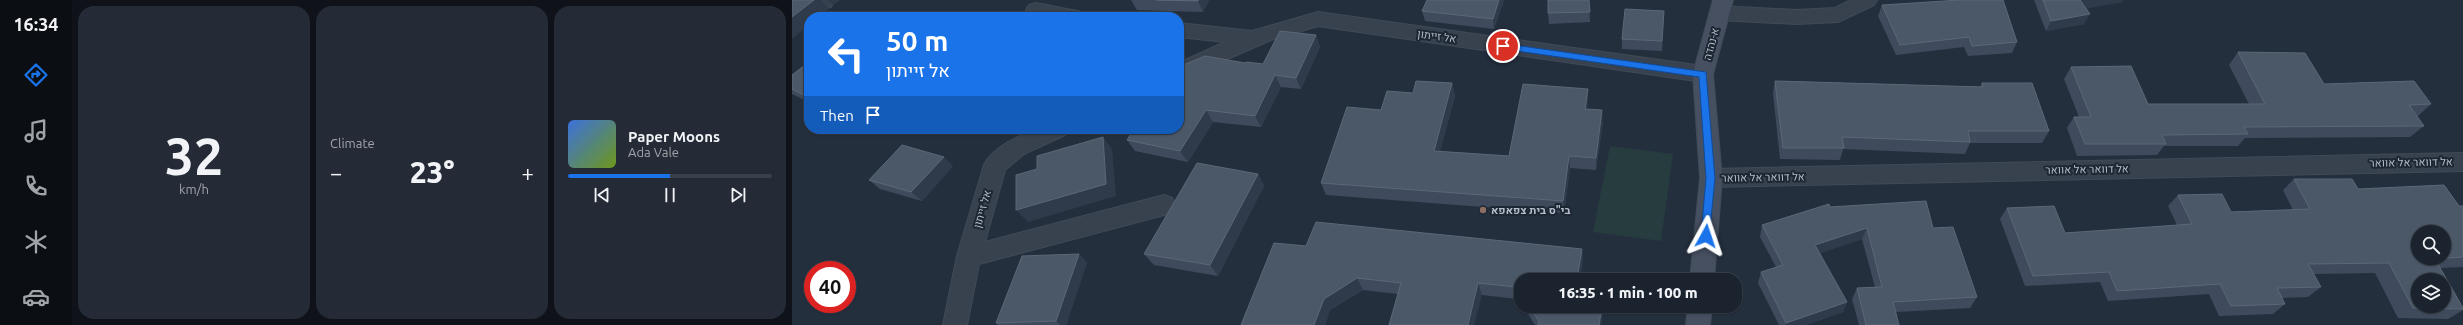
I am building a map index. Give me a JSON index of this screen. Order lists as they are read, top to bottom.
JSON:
{
  "streets": {
    "street": ["אל זייתון", "א-נהדה", "אל דוואר אל אוואר"]
  },
  "crossings": [
    ["אל זייתון", "א-נהדה"],
    ["א-נהדה", "אל דוואר אל אוואר"]
  ],
  "places": ["בי\"ס בית צפאפא"],
  "page": {
    "tabs": "16:34",
    "tile": [
      ["32", "km/h"],
      "Climate"
    ],
    "turn": ["50 m", "אל זייתון"],
    "then": "Then",
    "song": ["Paper Moons", "Ada Vale"],
    "heat": ["−", "23°", "+"],
    "limit": "40",
    "trip": "16:35 · 1 min · 100 m"
  }
}
